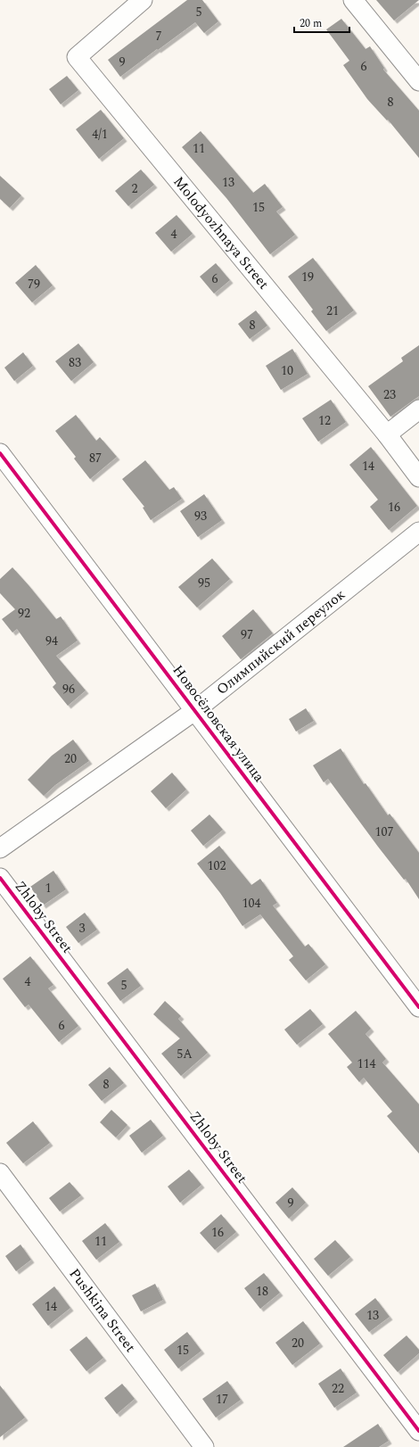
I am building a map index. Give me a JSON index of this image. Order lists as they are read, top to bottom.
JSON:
{
  "streets": {
    "street": [
      "Molodyozhnaya Street",
      "Олимпийский переулок",
      "Новосёловская улица",
      "Zhloby Street",
      "Pushkina Street"
    ]
  },
  "crossings": [
    ["Олимпийский переулок", "Новосёловская улица"]
  ],
  "house_numbers": [
    "5",
    "7",
    "9",
    "6",
    "8",
    "4/1",
    "11",
    "13",
    "2",
    "15",
    "4",
    "19",
    "6",
    "79",
    "21",
    "8",
    "83",
    "10",
    "23",
    "12",
    "87",
    "14",
    "16",
    "93",
    "95",
    "92",
    "97",
    "94",
    "96",
    "20",
    "107",
    "102",
    "1",
    "104",
    "3",
    "4",
    "5",
    "6",
    "5А",
    "114",
    "8",
    "9",
    "16",
    "11",
    "18",
    "14",
    "13",
    "20",
    "15",
    "22",
    "17"
  ],
  "scale_bar": "20 m"
}
